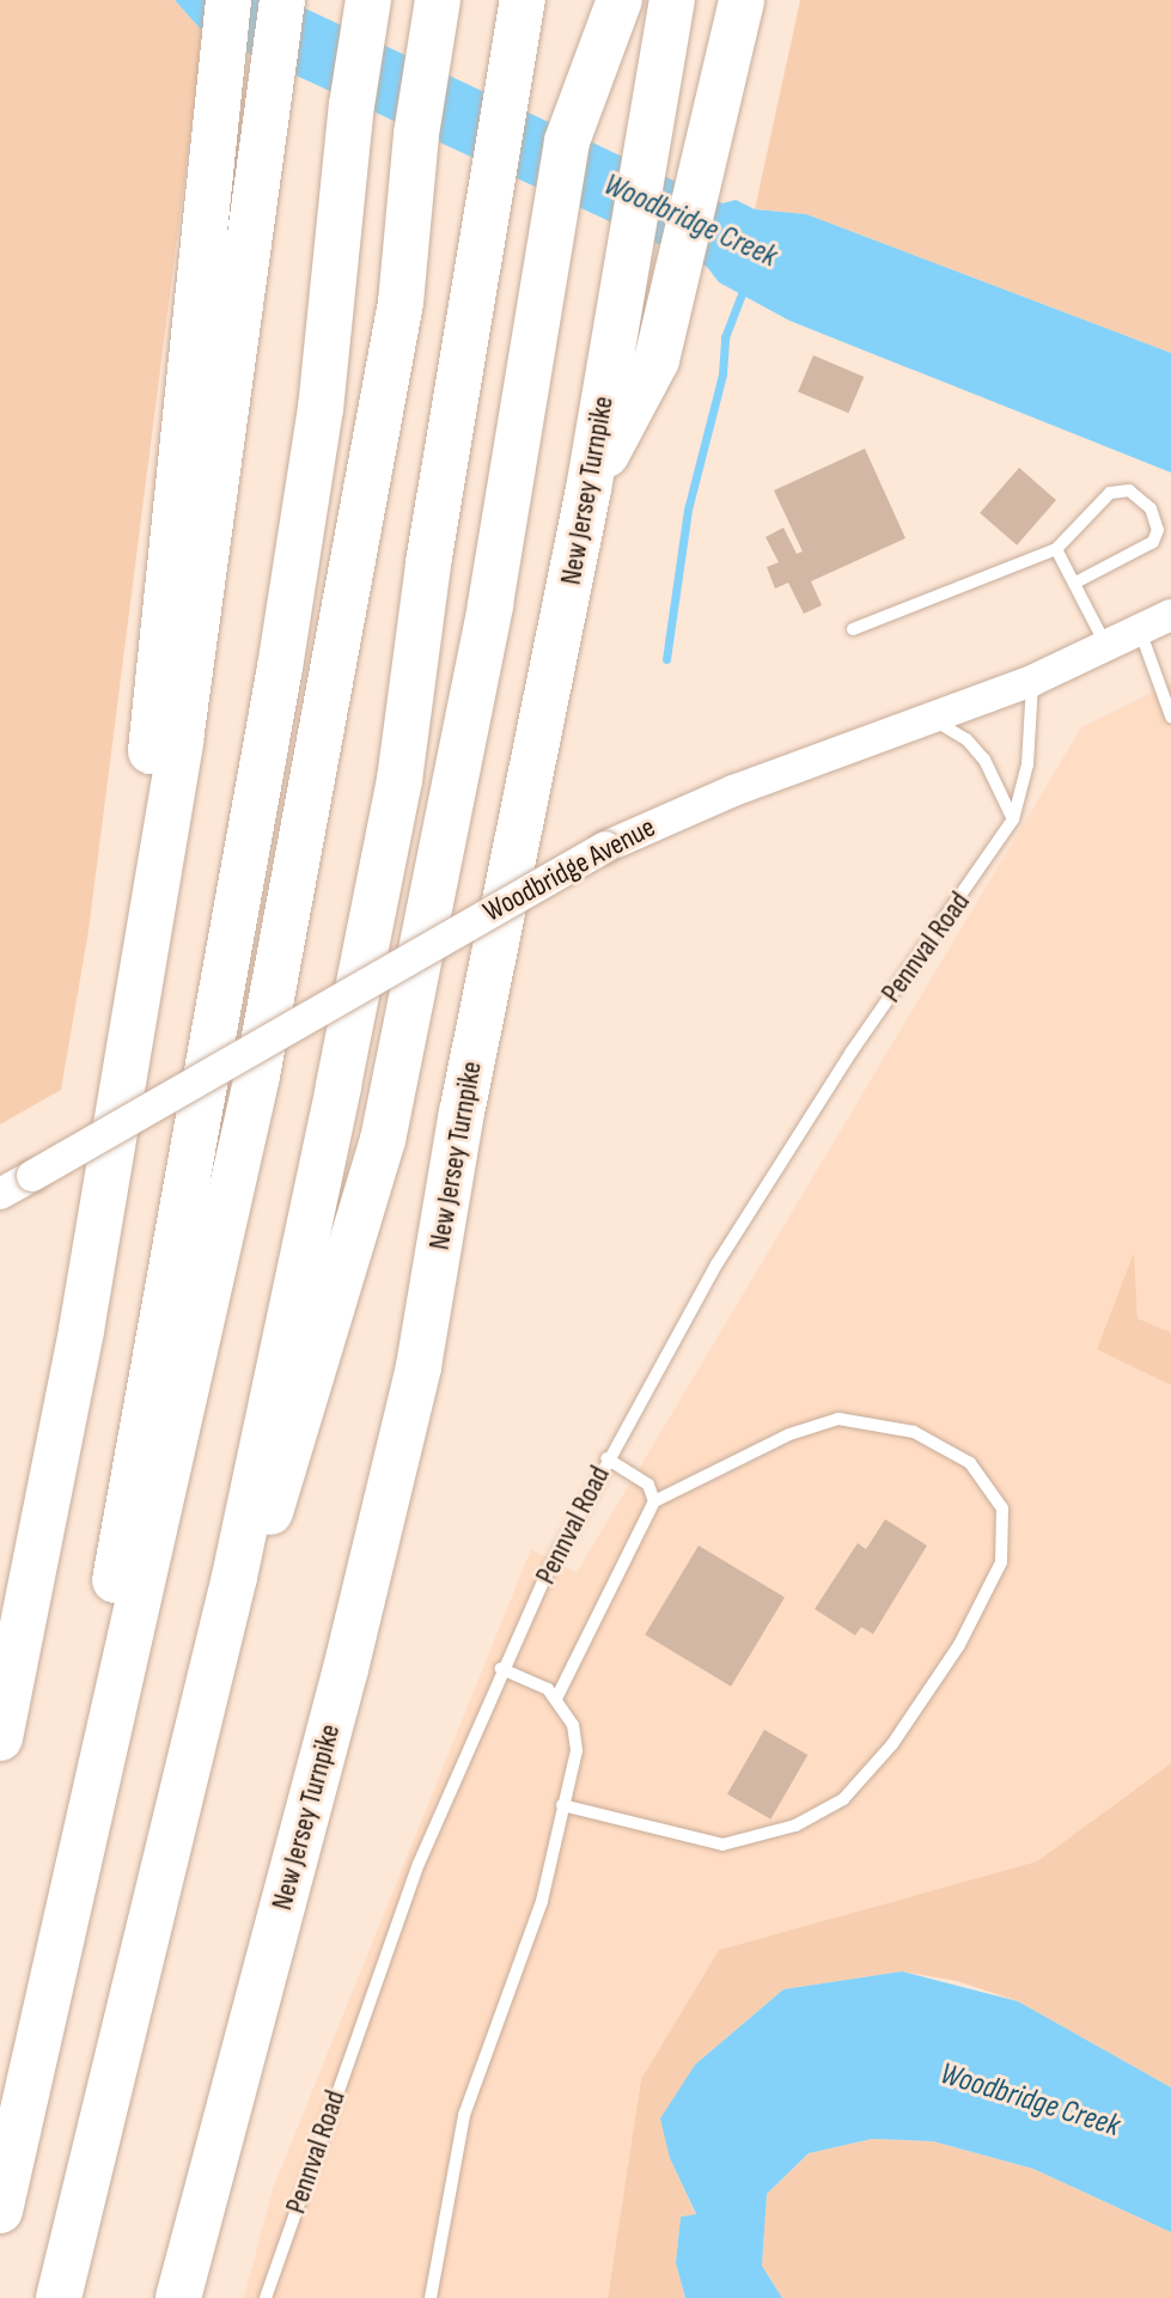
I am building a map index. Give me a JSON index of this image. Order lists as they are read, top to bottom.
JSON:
{
  "streets": {
    "highway": ["New Jersey Turnpike"],
    "street": ["Woodbridge Avenue"],
    "lane": ["Pennval Road"]
  },
  "crossings": [
    ["Woodbridge Avenue", "Pennval Road"]
  ],
  "water": ["Woodbridge Creek"]
}
